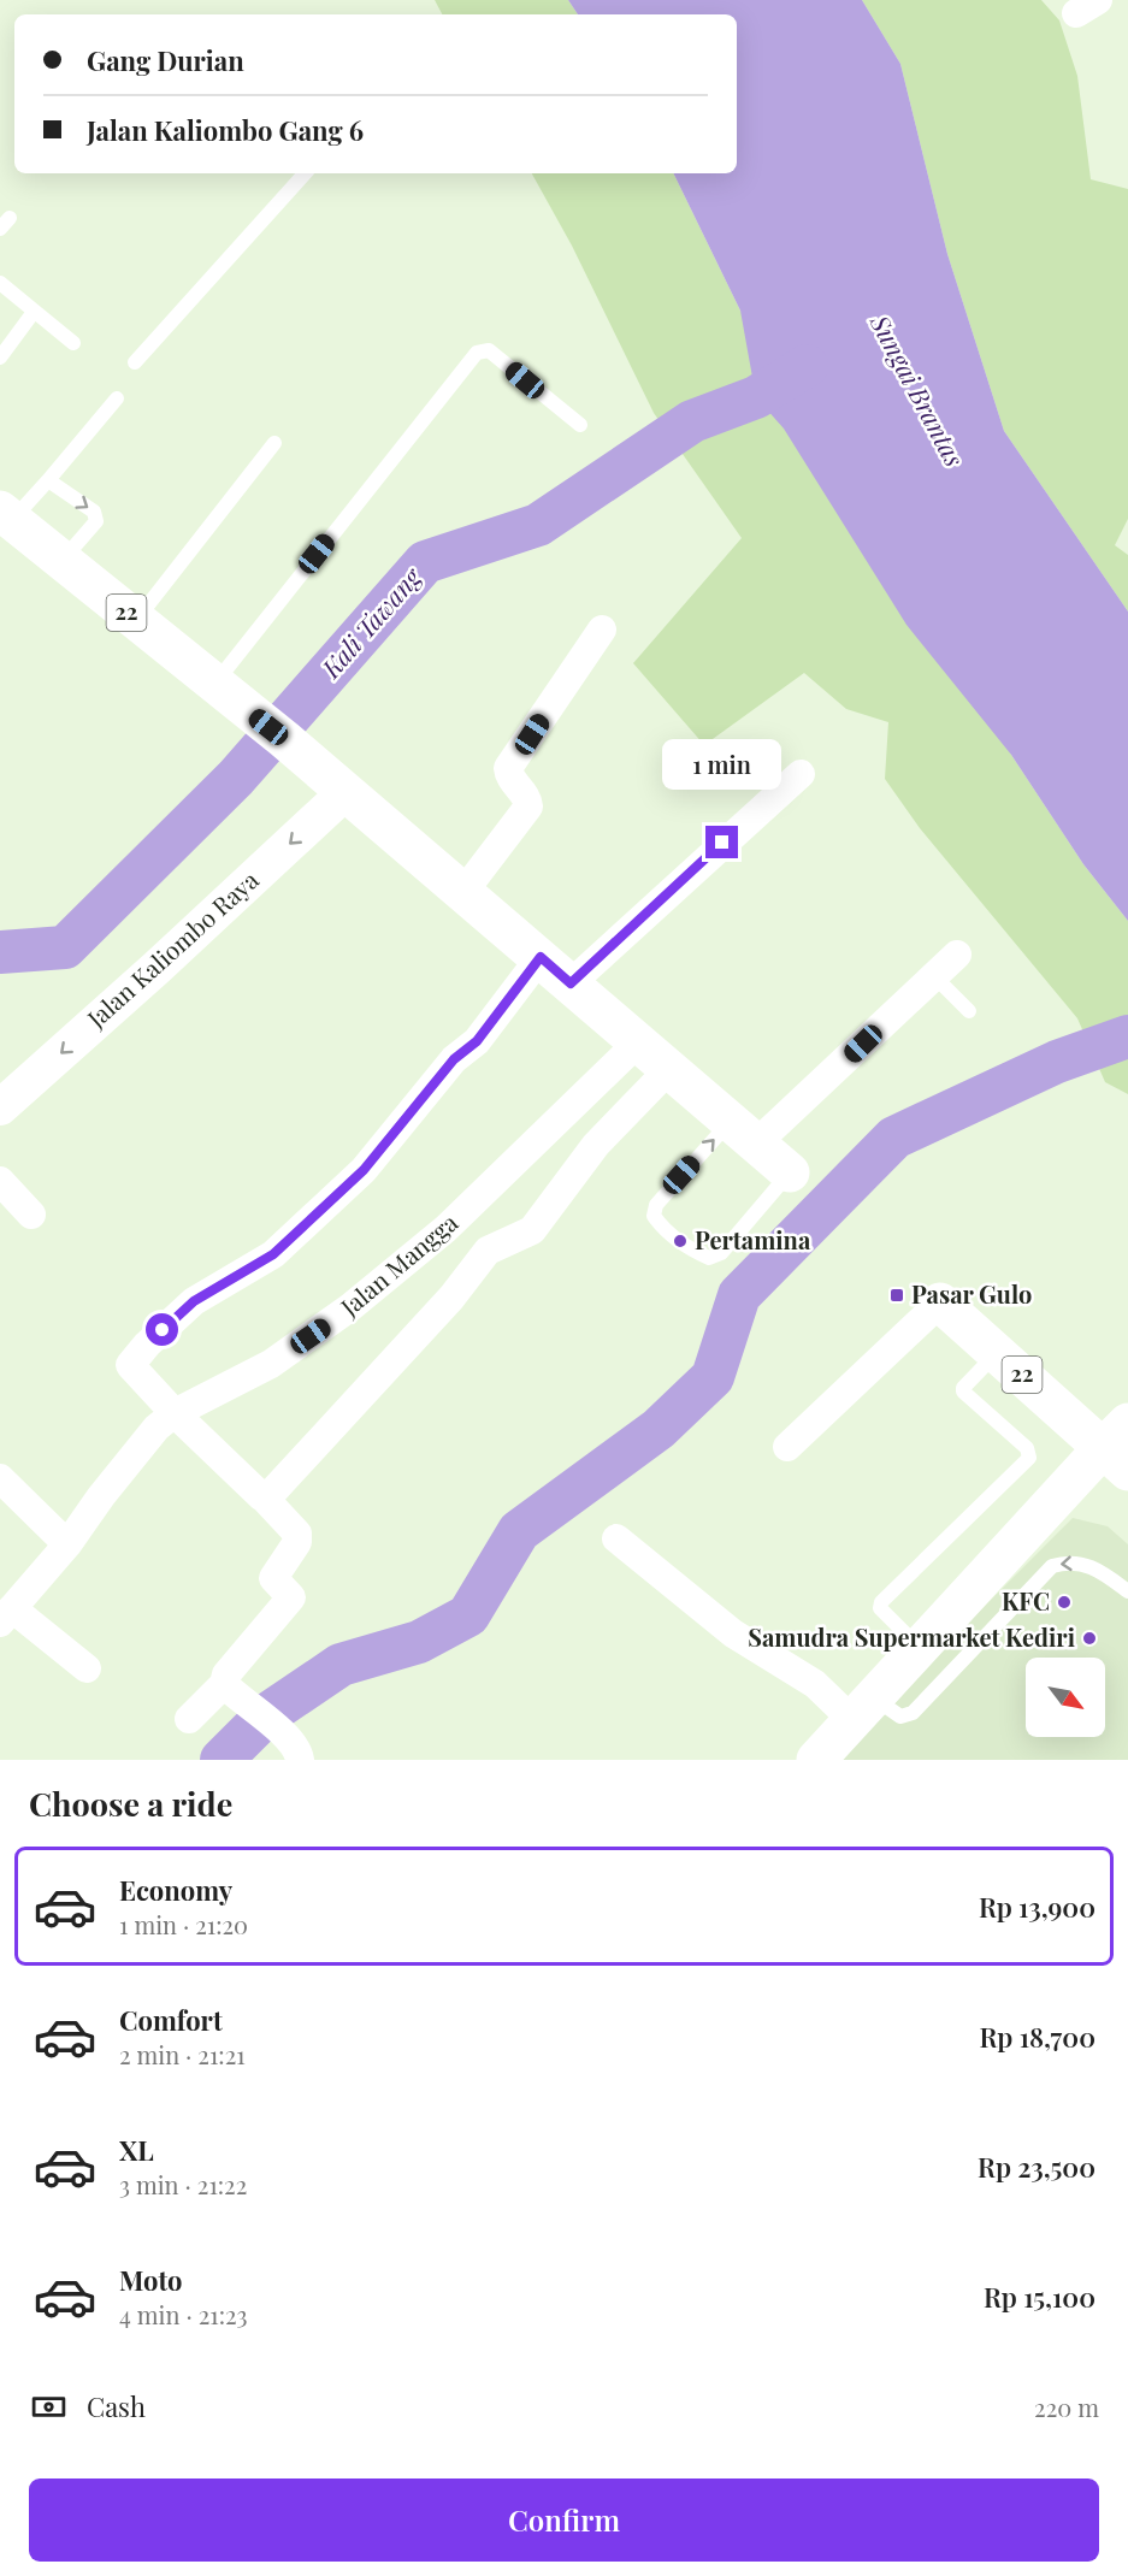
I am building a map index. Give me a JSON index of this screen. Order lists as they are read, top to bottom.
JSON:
{
  "streets": {
    "main road": ["22"],
    "street": ["Jalan Kaliombo Raya", "Jalan Mangga"]
  },
  "crossings": [
    ["22", "Jalan Kaliombo Raya"],
    ["22", "Jalan Mangga"]
  ],
  "one_way": ["Jalan Kaliombo Raya"],
  "water": ["Sungai Brantas", "Kali Tawang"],
  "places": {
    "other": ["Pertamina", "KFC", "Samudra Supermarket Kediri"],
    "transit": ["Pasar Gulo"]
  },
  "north": "bottom right",
  "page": {
    "banner": ["Gang Durian", "Jalan Kaliombo Gang 6"],
    "bubble": "1 min",
    "heading": "Choose a ride",
    "list": [
      {
        "name": "Economy",
        "note": "1 min · 21:20",
        "value": "Rp 13,900"
      },
      {
        "name": "Comfort",
        "note": "2 min · 21:21",
        "value": "Rp 18,700"
      },
      {
        "name": "XL",
        "note": "3 min · 21:22",
        "value": "Rp 23,500"
      },
      {
        "name": "Moto",
        "note": "4 min · 21:23",
        "value": "Rp 15,100"
      }
    ],
    "pay": ["Cash", "220 m"],
    "buttons": "Confirm"
  }
}
